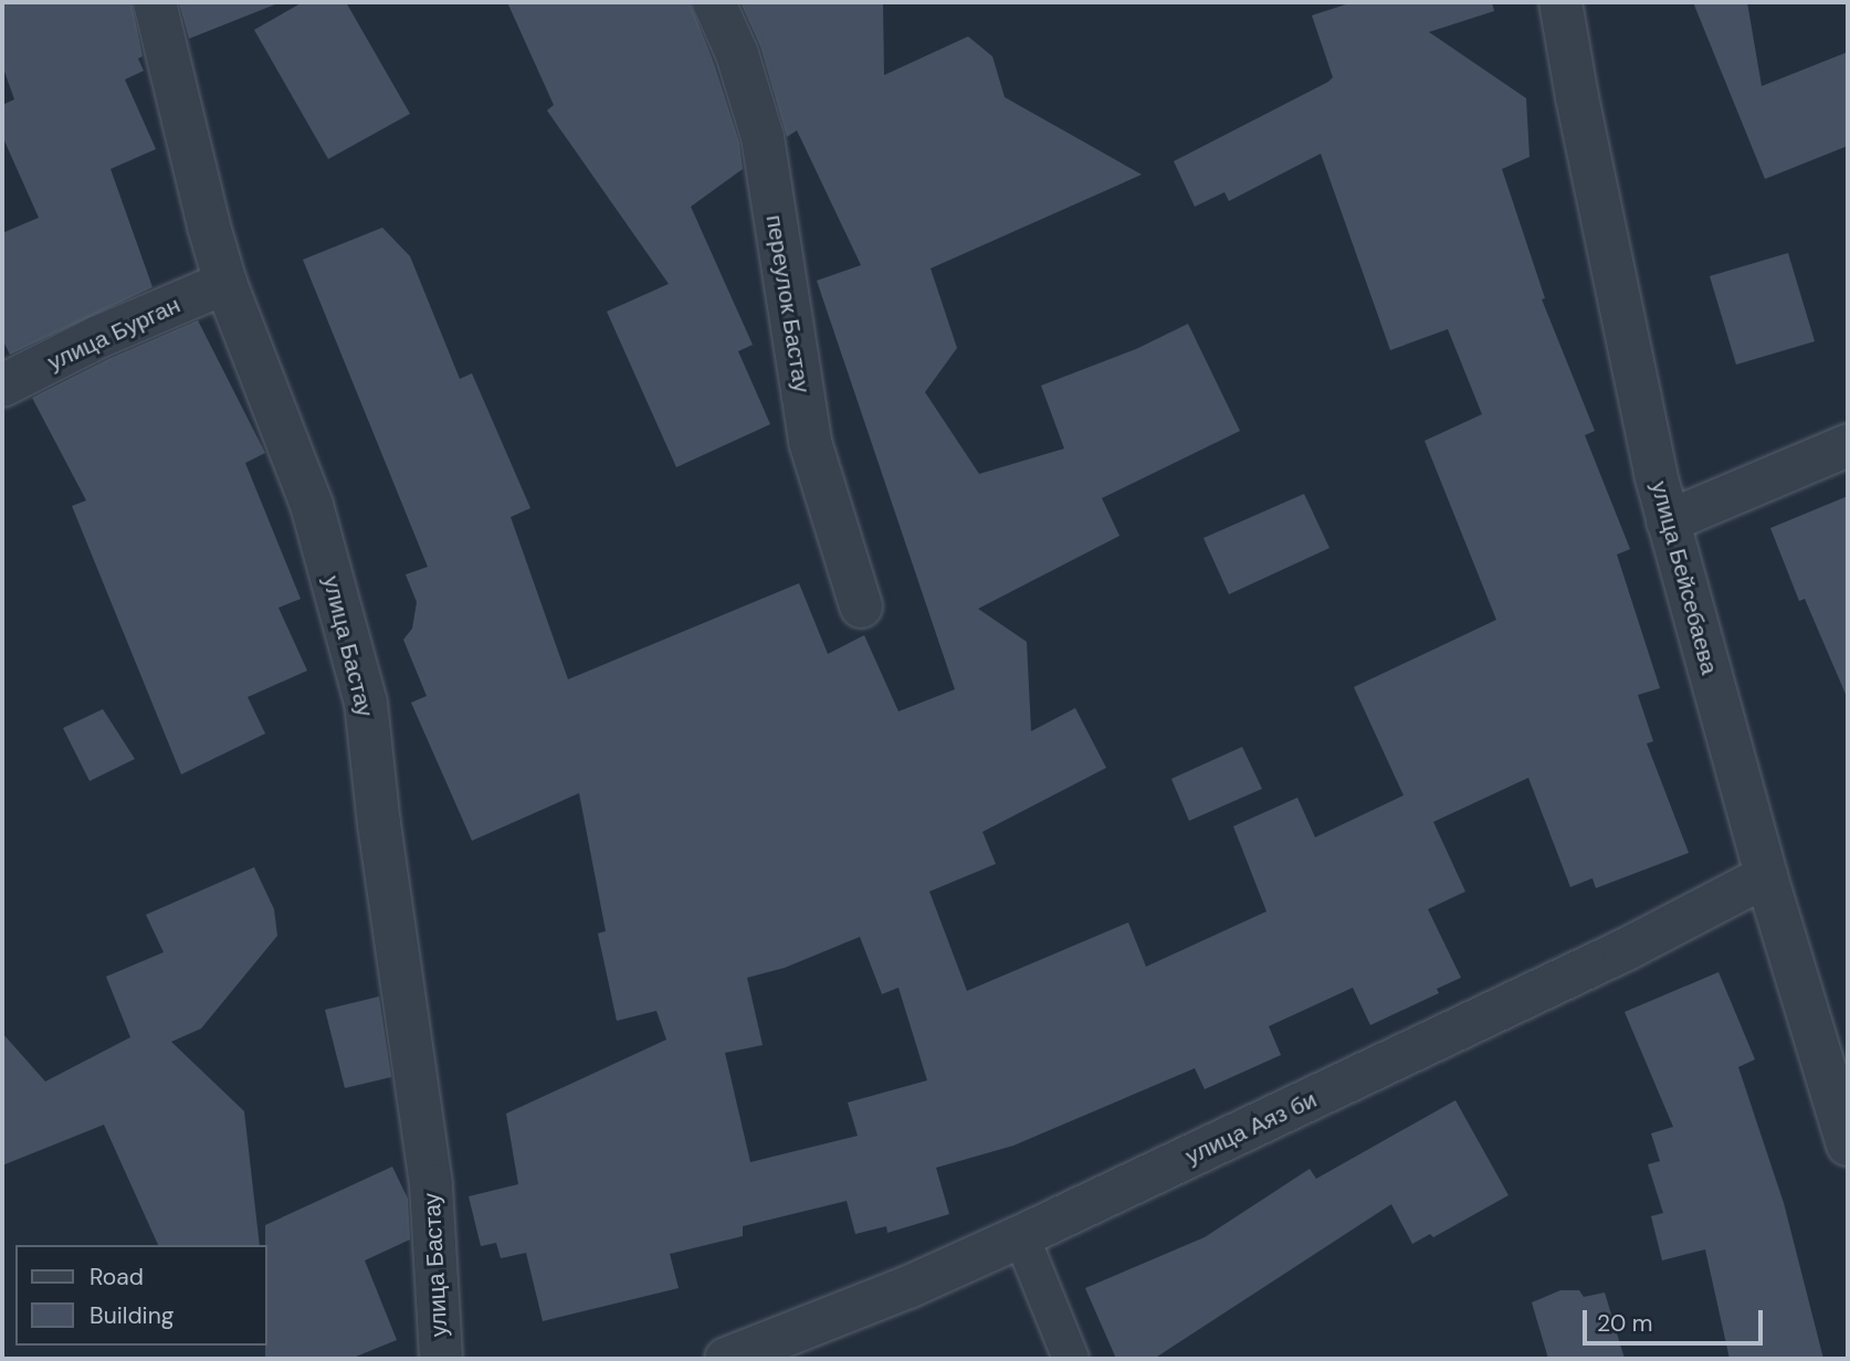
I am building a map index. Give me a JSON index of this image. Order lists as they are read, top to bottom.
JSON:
{
  "streets": {
    "street": [
      "переулок Бастау",
      "улица Бурган",
      "улица Бейсебаева",
      "улица Бастау",
      "улица Аяз би"
    ]
  },
  "crossings": [
    ["улица Бурган", "улица Бастау"],
    ["улица Бейсебаева", "улица Аяз би"]
  ],
  "legend": ["Road", "Building"],
  "scale_bar": "20 m"
}
